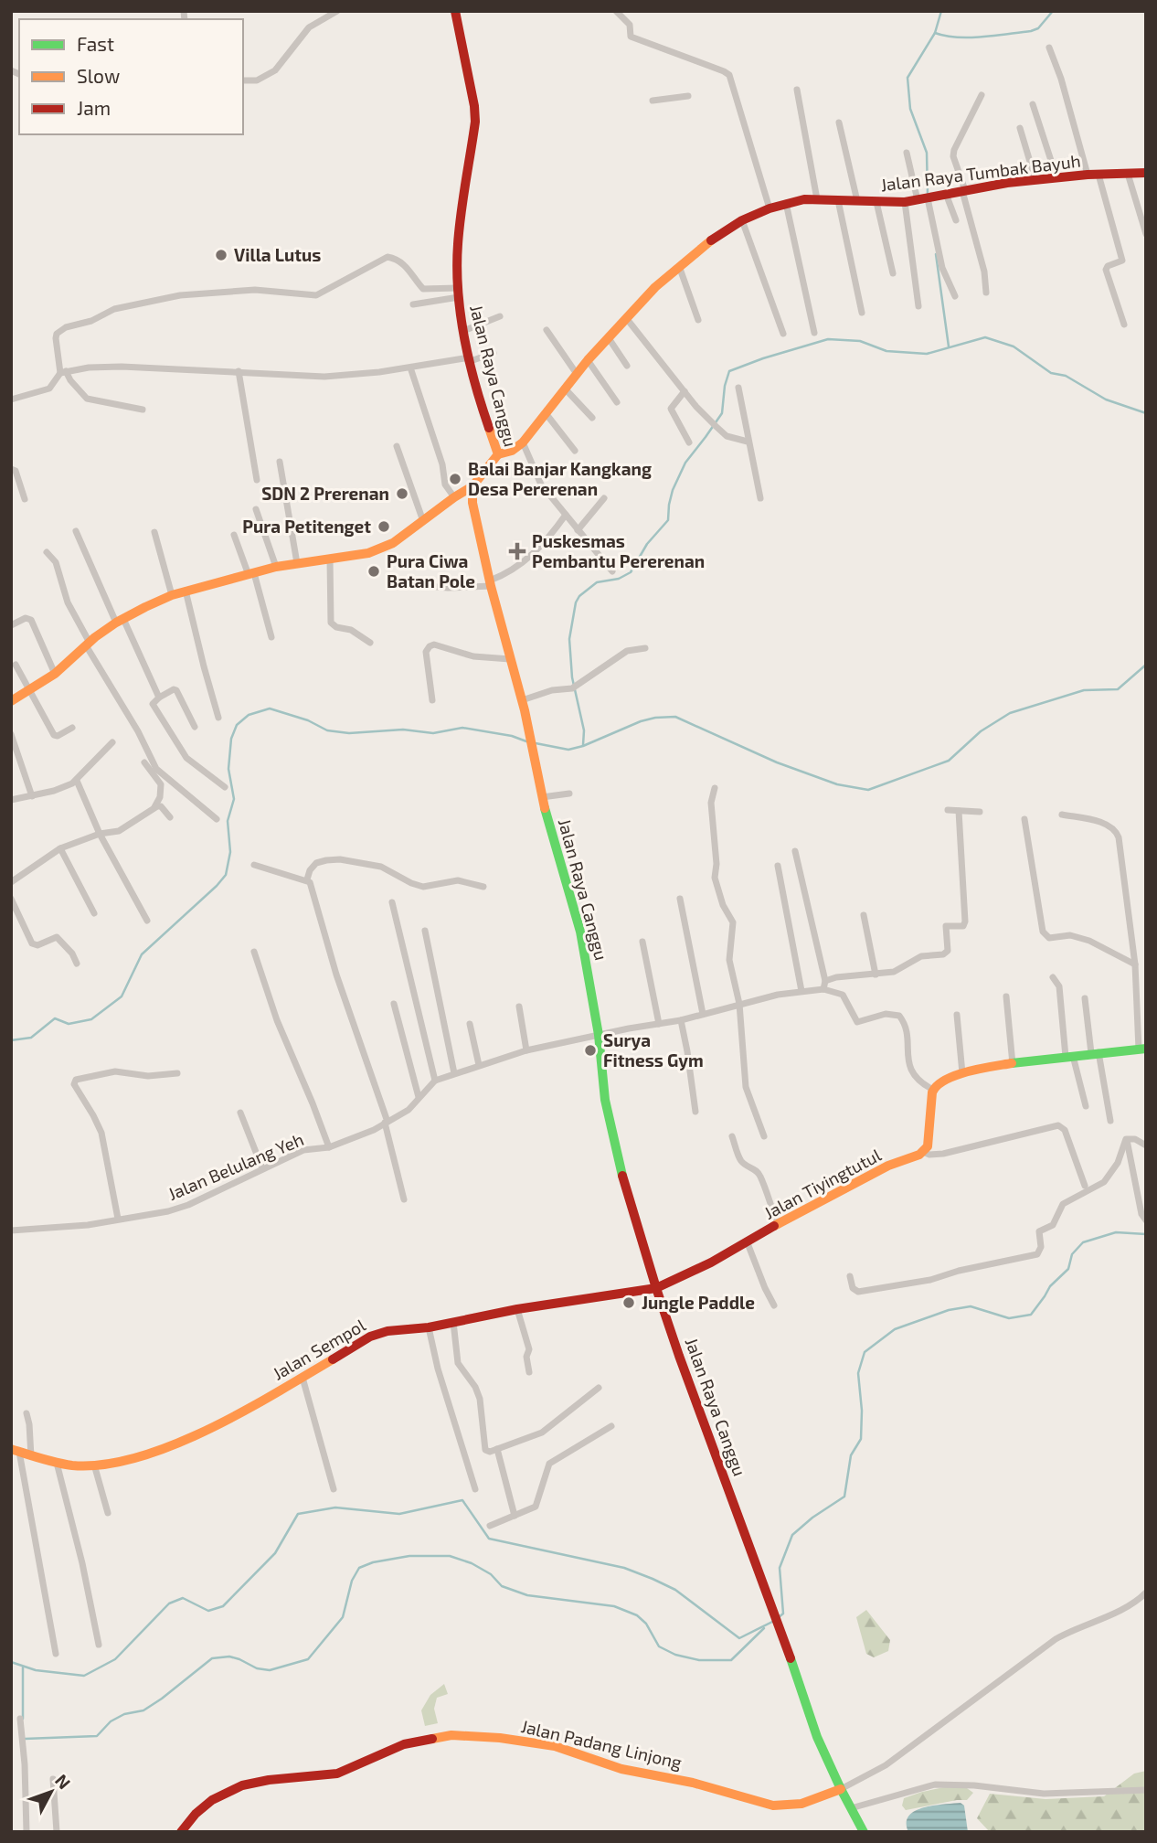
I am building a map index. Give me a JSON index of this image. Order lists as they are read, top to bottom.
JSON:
{
  "streets": {
    "street": [
      "Jalan Raya Tumbak Bayuh",
      "Jalan Raya Canggu",
      "Jalan Belulang Yeh",
      "Jalan Tiyingtutul",
      "Jalan Sempol",
      "Jalan Padang Linjong"
    ]
  },
  "crossings": [
    ["Jalan Raya Tumbak Bayuh", "Jalan Raya Canggu"],
    ["Jalan Raya Canggu", "Jalan Belulang Yeh"],
    ["Jalan Raya Canggu", "Jalan Tiyingtutul"],
    ["Jalan Raya Canggu", "Jalan Sempol"],
    ["Jalan Raya Canggu", "Jalan Padang Linjong"],
    ["Jalan Tiyingtutul", "Jalan Sempol"]
  ],
  "places": {
    "other": [
      "Villa Lutus",
      "Balai Banjar Kangkang Desa Pererenan",
      "SDN 2 Prerenan",
      "Pura Petitenget",
      "Pura Ciwa Batan Pole",
      "Surya Fitness Gym",
      "Jungle Paddle"
    ],
    "health": ["Puskesmas Pembantu Pererenan"]
  },
  "legend": ["Fast", "Slow", "Jam"],
  "north": "top right"
}
